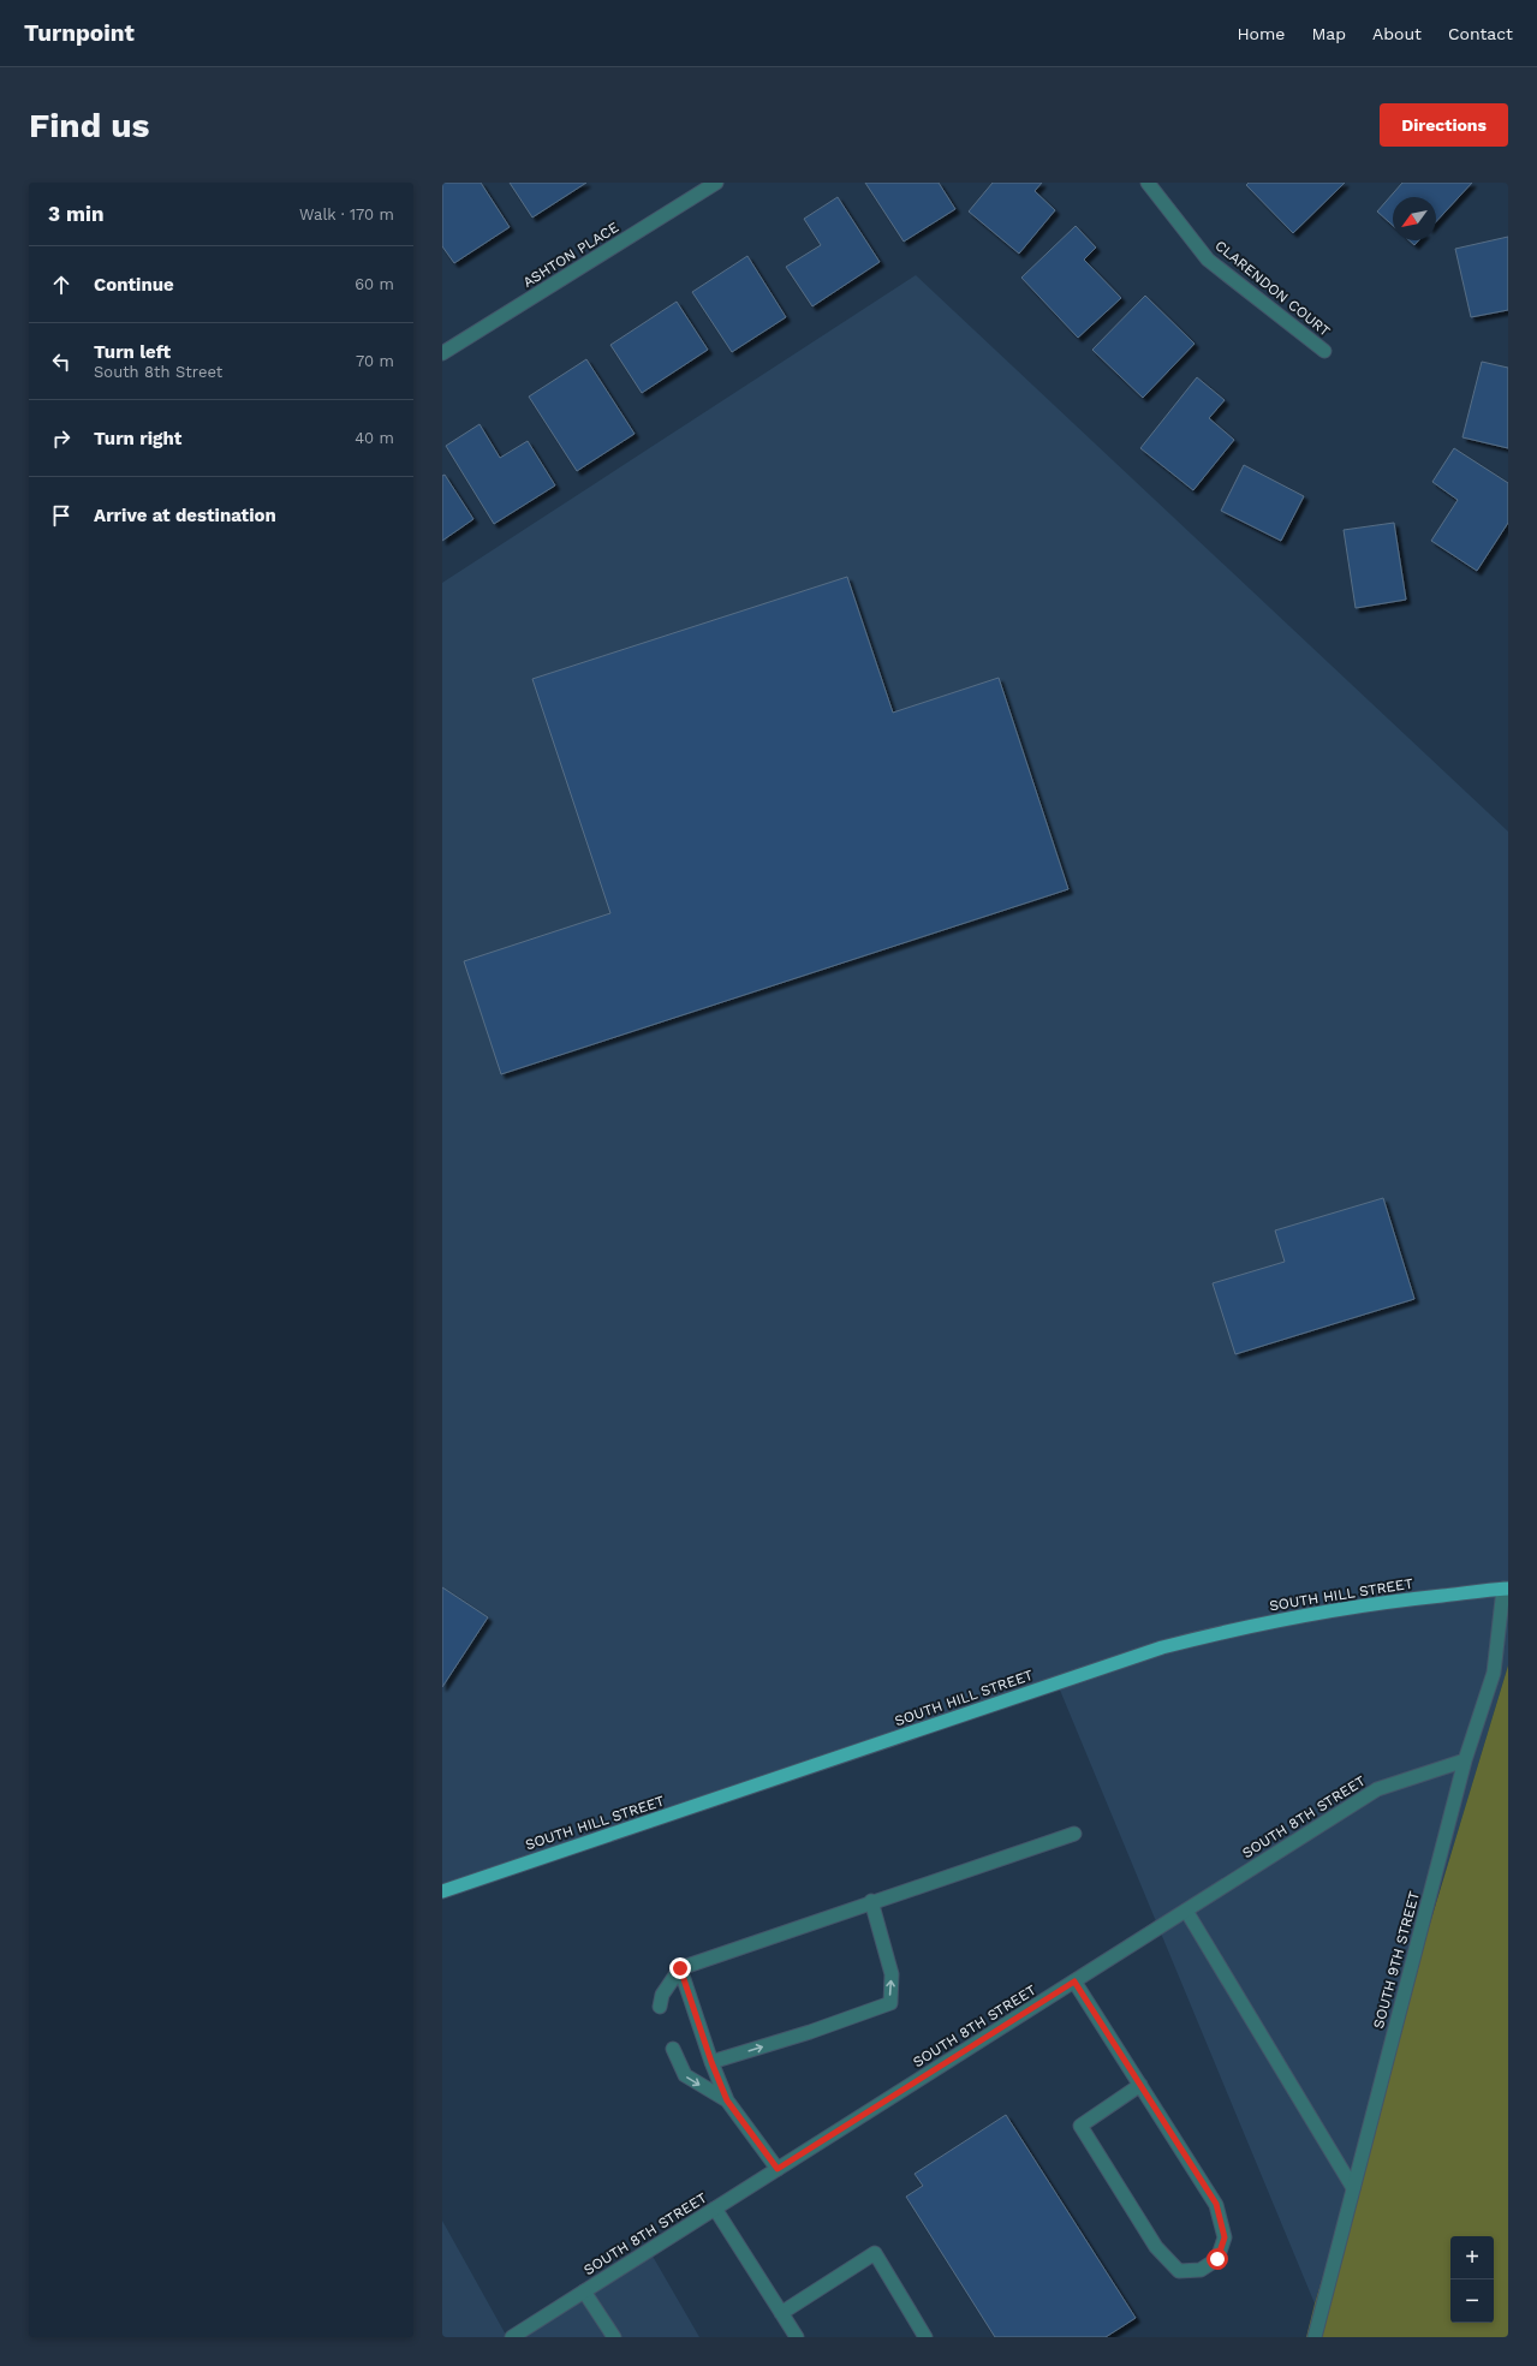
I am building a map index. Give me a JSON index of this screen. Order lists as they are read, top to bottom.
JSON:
{
  "streets": {
    "main road": ["SOUTH HILL STREET"],
    "street": [
      "ASHTON PLACE",
      "CLARENDON COURT",
      "SOUTH 8TH STREET",
      "SOUTH 9TH STREET"
    ]
  },
  "crossings": [
    ["SOUTH HILL STREET", "SOUTH 9TH STREET"],
    ["SOUTH 8TH STREET", "SOUTH 9TH STREET"]
  ],
  "north": "bottom left",
  "page": {
    "header": "Turnpoint",
    "nav": [
      "Home",
      "Map",
      "About",
      "Contact"
    ],
    "buttons": "Directions",
    "title": "Find us",
    "heading": ["3 min", "Walk · 170 m"],
    "list": [
      ["Continue", "60 m"],
      ["Turn left", "South 8th Street", "70 m"],
      ["Turn right", "40 m"],
      "Arrive at destination"
    ],
    "map_buttons": ["+", "−"]
  }
}
